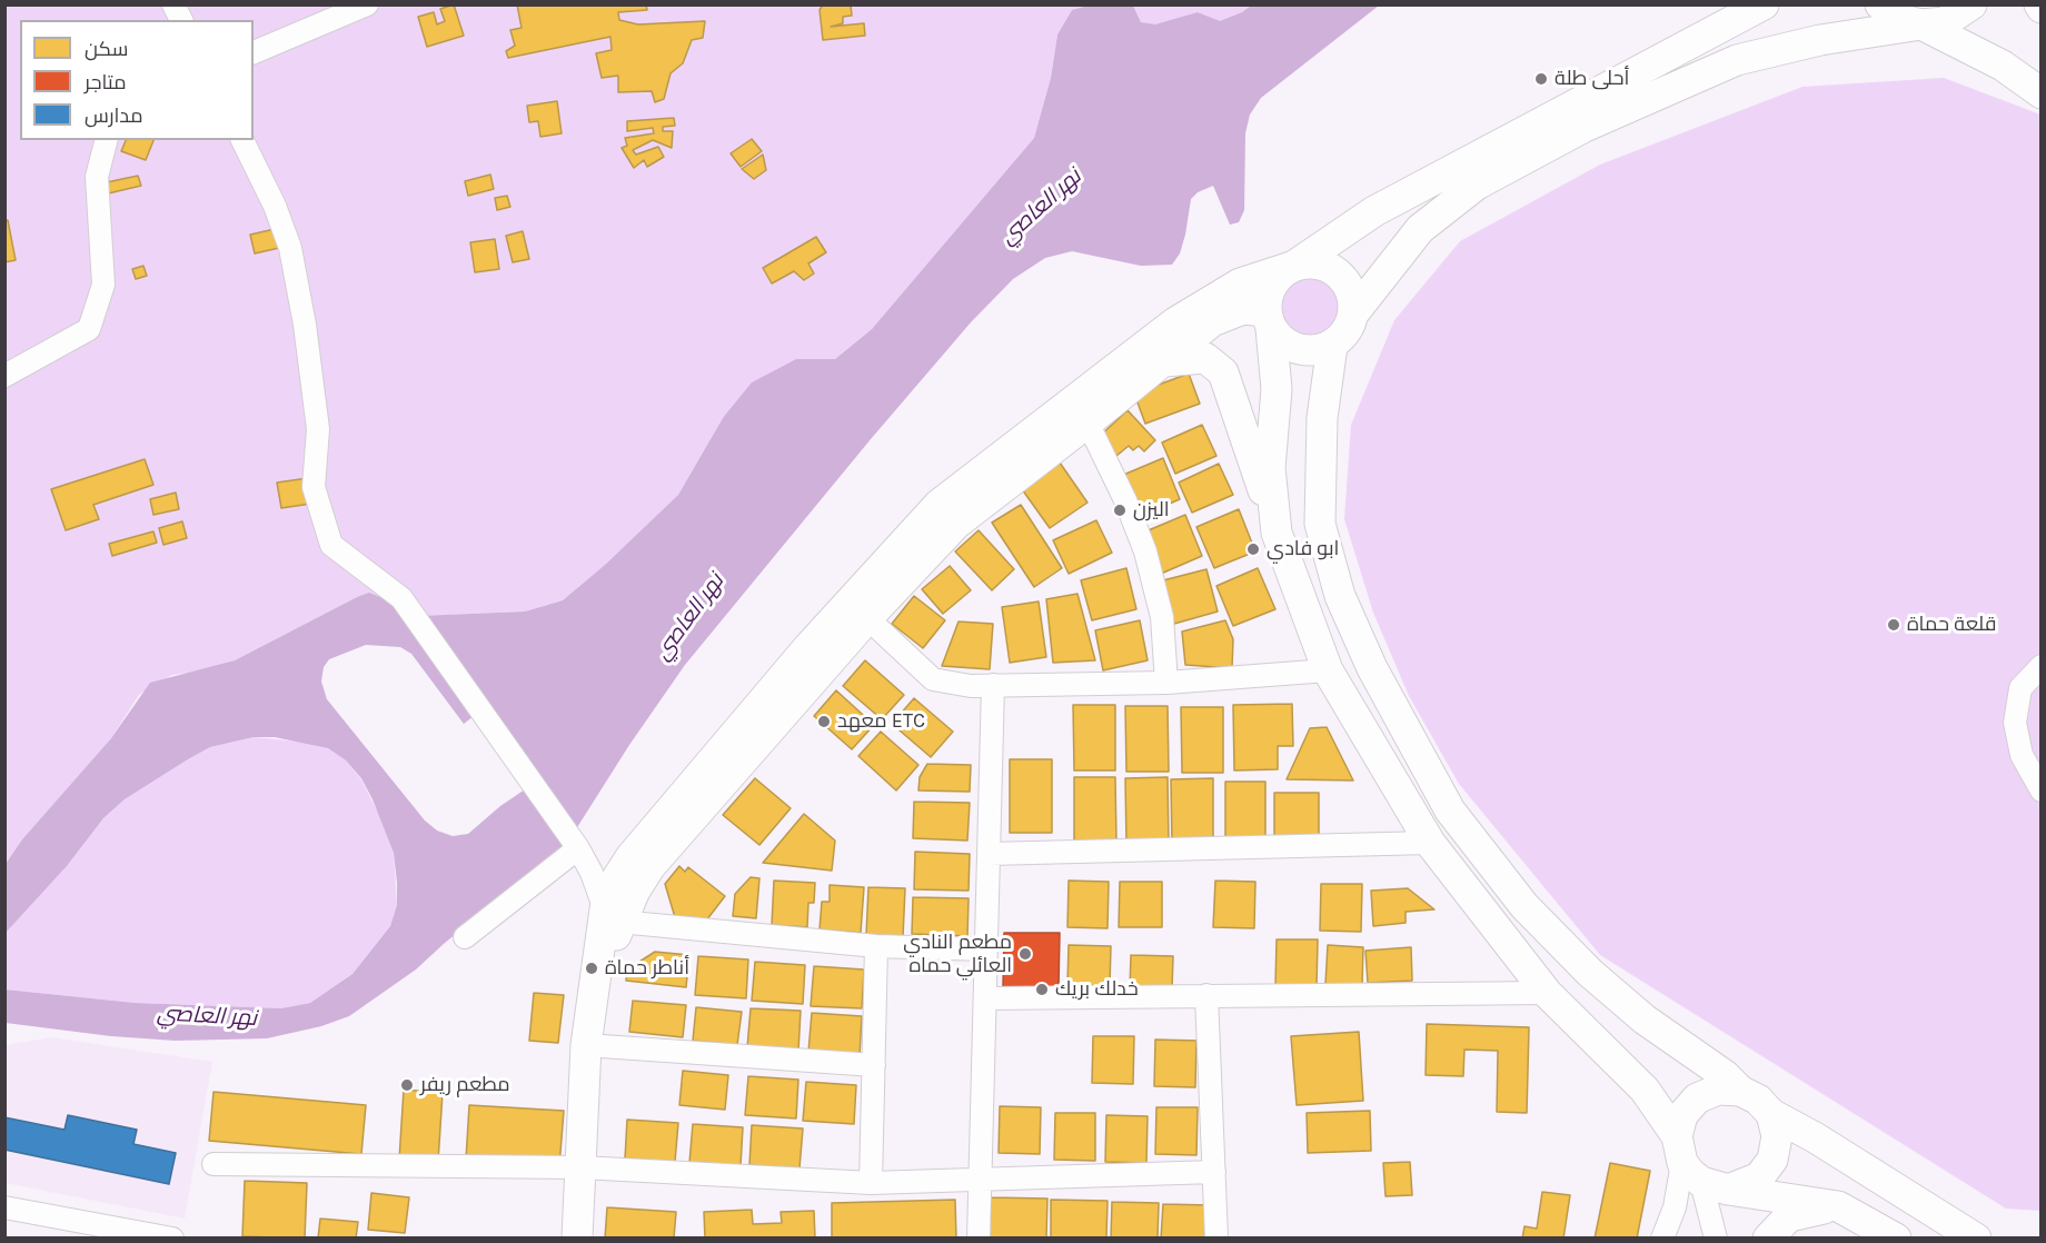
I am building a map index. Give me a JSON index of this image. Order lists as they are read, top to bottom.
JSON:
{
  "water": ["نهر العاصي"],
  "places": [
    "أحلى طلة",
    "اليزن",
    "ابو فادي",
    "قلعة حماة",
    "معهد ETC",
    "مطعم النادي العائلي حماه",
    "أناطر حماة",
    "خدلك بريك",
    "مطعم ريفر"
  ],
  "legend": ["سكن", "متاجر", "مدارس"]
}
